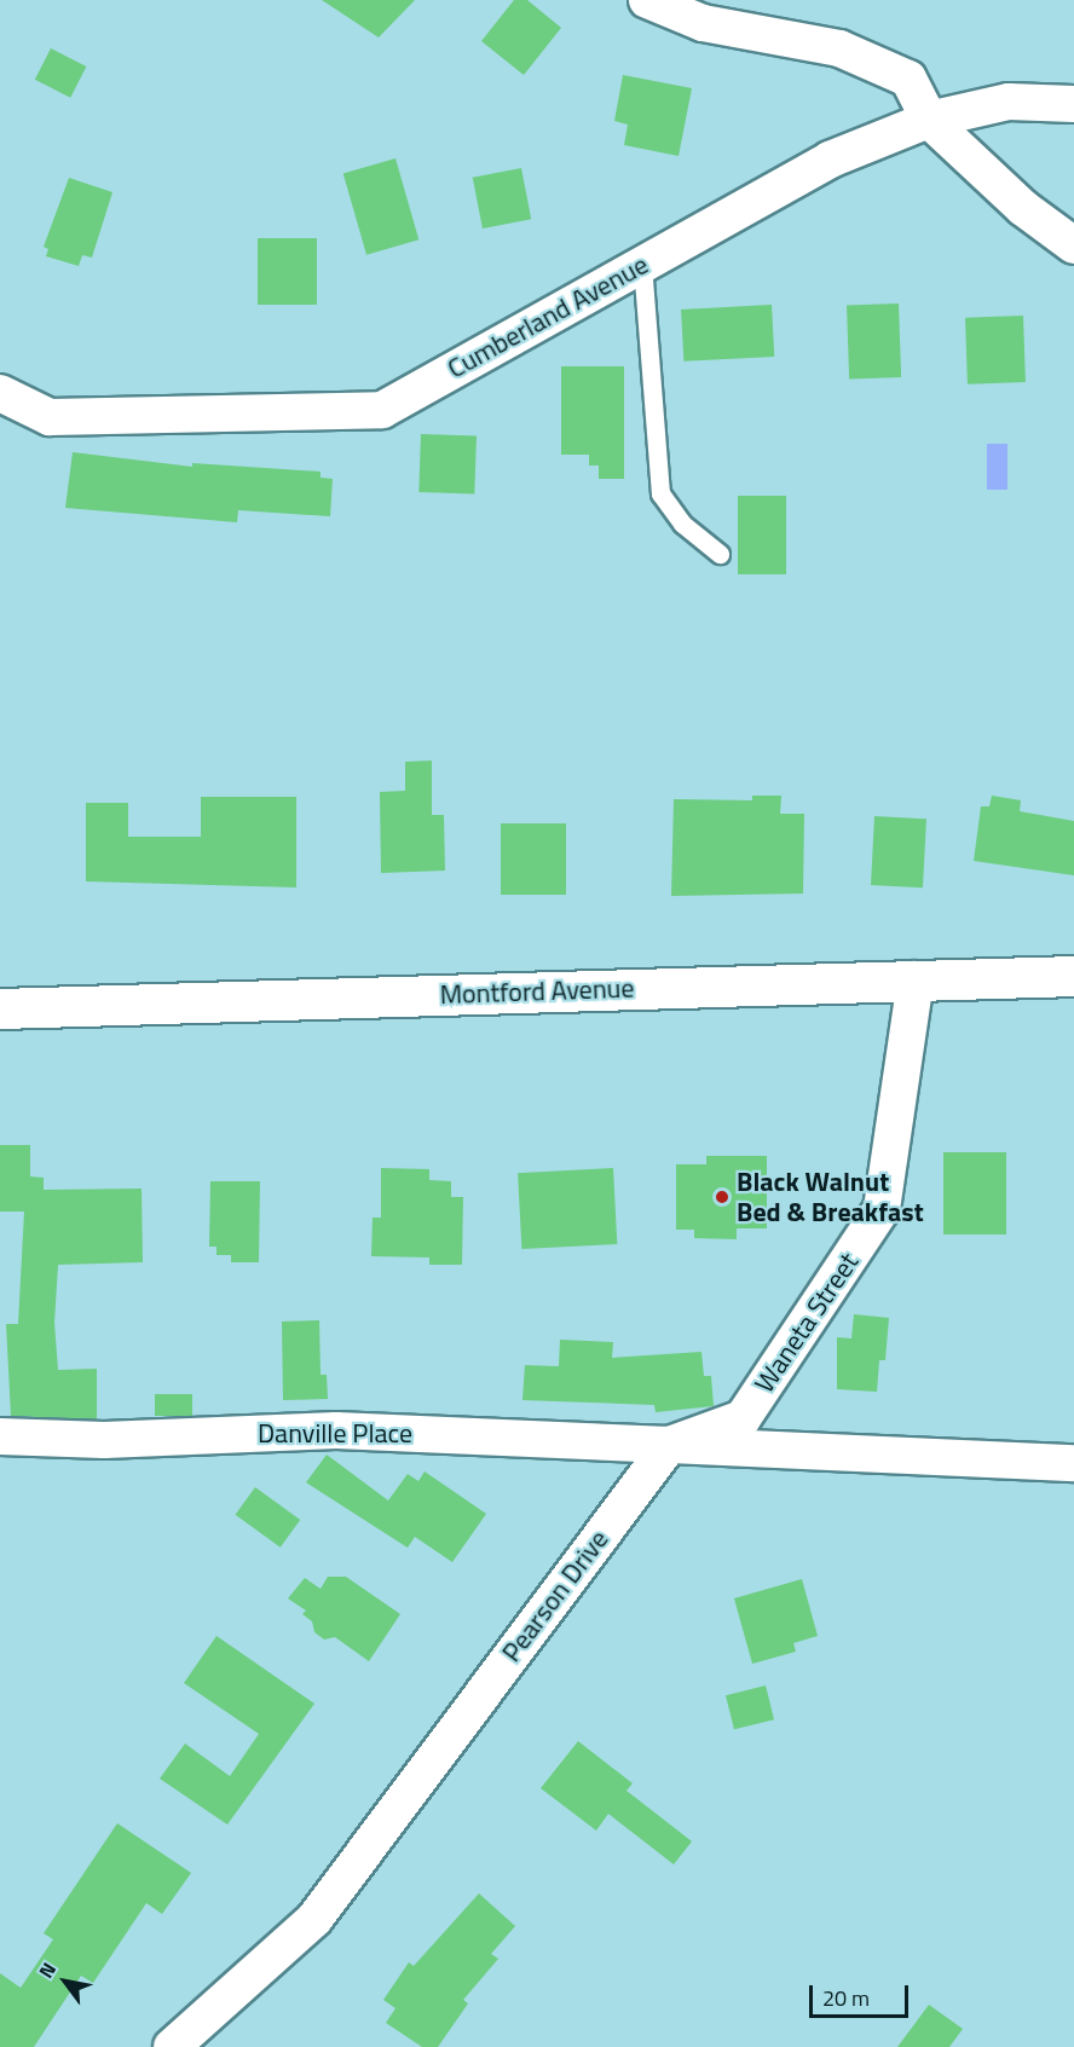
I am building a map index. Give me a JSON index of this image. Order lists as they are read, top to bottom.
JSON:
{
  "streets": {
    "street": [
      "Cumberland Avenue",
      "Montford Avenue",
      "Waneta Street",
      "Danville Place",
      "Pearson Drive"
    ]
  },
  "crossings": [
    ["Montford Avenue", "Waneta Street"],
    ["Waneta Street", "Danville Place"],
    ["Waneta Street", "Pearson Drive"],
    ["Danville Place", "Pearson Drive"]
  ],
  "places": ["Black Walnut Bed & Breakfast"],
  "scale_bar": "20 m",
  "north": "top left"
}
